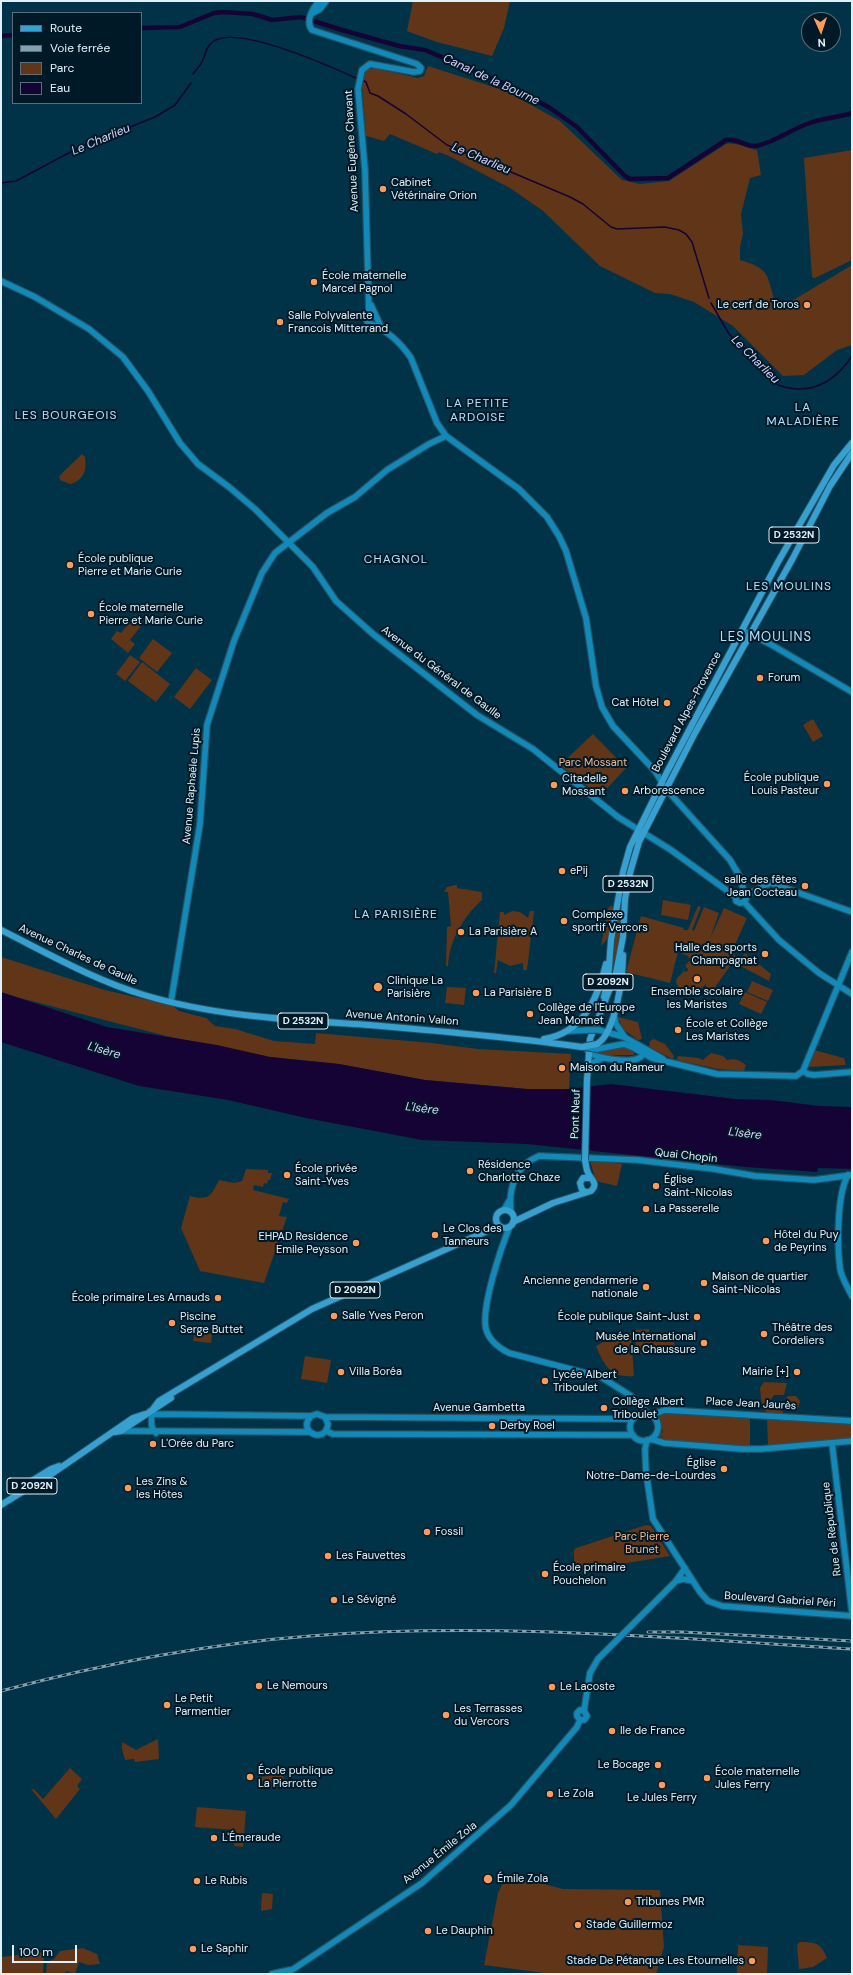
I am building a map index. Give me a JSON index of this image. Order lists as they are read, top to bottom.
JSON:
{
  "streets": {
    "main road": [
      "Avenue Eugène Chavant",
      "D 2532N",
      "Avenue du Général de Gaulle",
      "Boulevard Alpes-Provence",
      "Avenue Raphaële Lupis",
      "Avenue Charles de Gaulle",
      "D 2092N",
      "Avenue Antonin Vallon",
      "Pont Neuf",
      "Quai Chopin",
      "Place Jean Jaurès",
      "Avenue Gambetta",
      "Rue de République",
      "Boulevard Gabriel Péri",
      "Avenue Émile Zola"
    ]
  },
  "crossings": [
    ["D 2532N", "Boulevard Alpes-Provence"],
    ["D 2532N", "Avenue Antonin Vallon"],
    ["Avenue du Général de Gaulle", "Boulevard Alpes-Provence"],
    ["Avenue du Général de Gaulle", "Avenue Raphaële Lupis"],
    ["Boulevard Alpes-Provence", "Pont Neuf"],
    ["Avenue Raphaële Lupis", "Avenue Charles de Gaulle"],
    ["Avenue Raphaële Lupis", "Avenue Antonin Vallon"],
    ["Avenue Charles de Gaulle", "Avenue Antonin Vallon"],
    ["D 2092N", "Avenue Gambetta"],
    ["Place Jean Jaurès", "Avenue Gambetta"],
    ["Rue de République", "Boulevard Gabriel Péri"]
  ],
  "districts": [
    "LA PETITE ARDOISE",
    "LA MALADIÈRE",
    "LES BOURGEOIS",
    "CHAGNOL",
    "LES MOULINS",
    "LES MOULINS",
    "LA PARISIÈRE"
  ],
  "water": ["Canal de la Bourne", "Le Charlieu", "L'Isère"],
  "parks": ["Parc Mossant", "Parc Pierre Brunet"],
  "places": [
    "Cabinet Vétérinaire Orion",
    "École maternelle Marcel Pagnol",
    "Le cerf de Toros",
    "Salle Polyvalente Francois Mitterrand",
    "École publique Pierre et Marie Curie",
    "École maternelle Pierre et Marie Curie",
    "Forum",
    "Cat Hôtel",
    "École publique Louis Pasteur",
    "Citadelle Mossant",
    "Arborescence",
    "ePij",
    "salle des fêtes Jean Cocteau",
    "Complexe sportif Vercors",
    "La Parisière A",
    "Halle des sports Champagnat",
    "Ensemble scolaire les Maristes",
    "Clinique La Parisière",
    "La Parisière B",
    "Collège de l'Europe Jean Monnet",
    "École et Collège Les Maristes",
    "Maison du Rameur",
    "Résidence Charlotte Chaze",
    "École privée Saint-Yves",
    "Église Saint-Nicolas",
    "La Passerelle",
    "Le Clos des Tanneurs",
    "Hôtel du Puy de Peyrins",
    "EHPAD Residence Emile Peysson",
    "Maison de quartier Saint-Nicolas",
    "Ancienne gendarmerie nationale",
    "École primaire Les Arnauds",
    "Salle Yves Peron",
    "École publique Saint-Just",
    "Piscine Serge Buttet",
    "Théâtre des Cordeliers",
    "Musée International de la Chaussure",
    "Villa Boréa",
    "Mairie [+]",
    "Lycée Albert Triboulet",
    "Collège Albert Triboulet",
    "Derby Roel",
    "L'Orée du Parc",
    "Église Notre-Dame-de-Lourdes",
    "Les Zins & les Hôtes",
    "Fossil",
    "Les Fauvettes",
    "École primaire Pouchelon",
    "Le Sévigné",
    "Le Nemours",
    "Le Lacoste",
    "Le Petit Parmentier",
    "Les Terrasses du Vercors",
    "Ile de France",
    "Le Bocage",
    "École publique La Pierrotte",
    "École maternelle Jules Ferry",
    "Le Jules Ferry",
    "Le Zola",
    "L'Émeraude",
    "Émile Zola",
    "Le Rubis",
    "Tribunes PMR",
    "Stade Guillermoz",
    "Le Dauphin",
    "Le Saphir",
    "Stade De Pétanque Les Etournelles"
  ],
  "legend": [
    "Route",
    "Voie ferrée",
    "Parc",
    "Eau"
  ],
  "scale_bar": "100 m",
  "north": "bottom"
}
